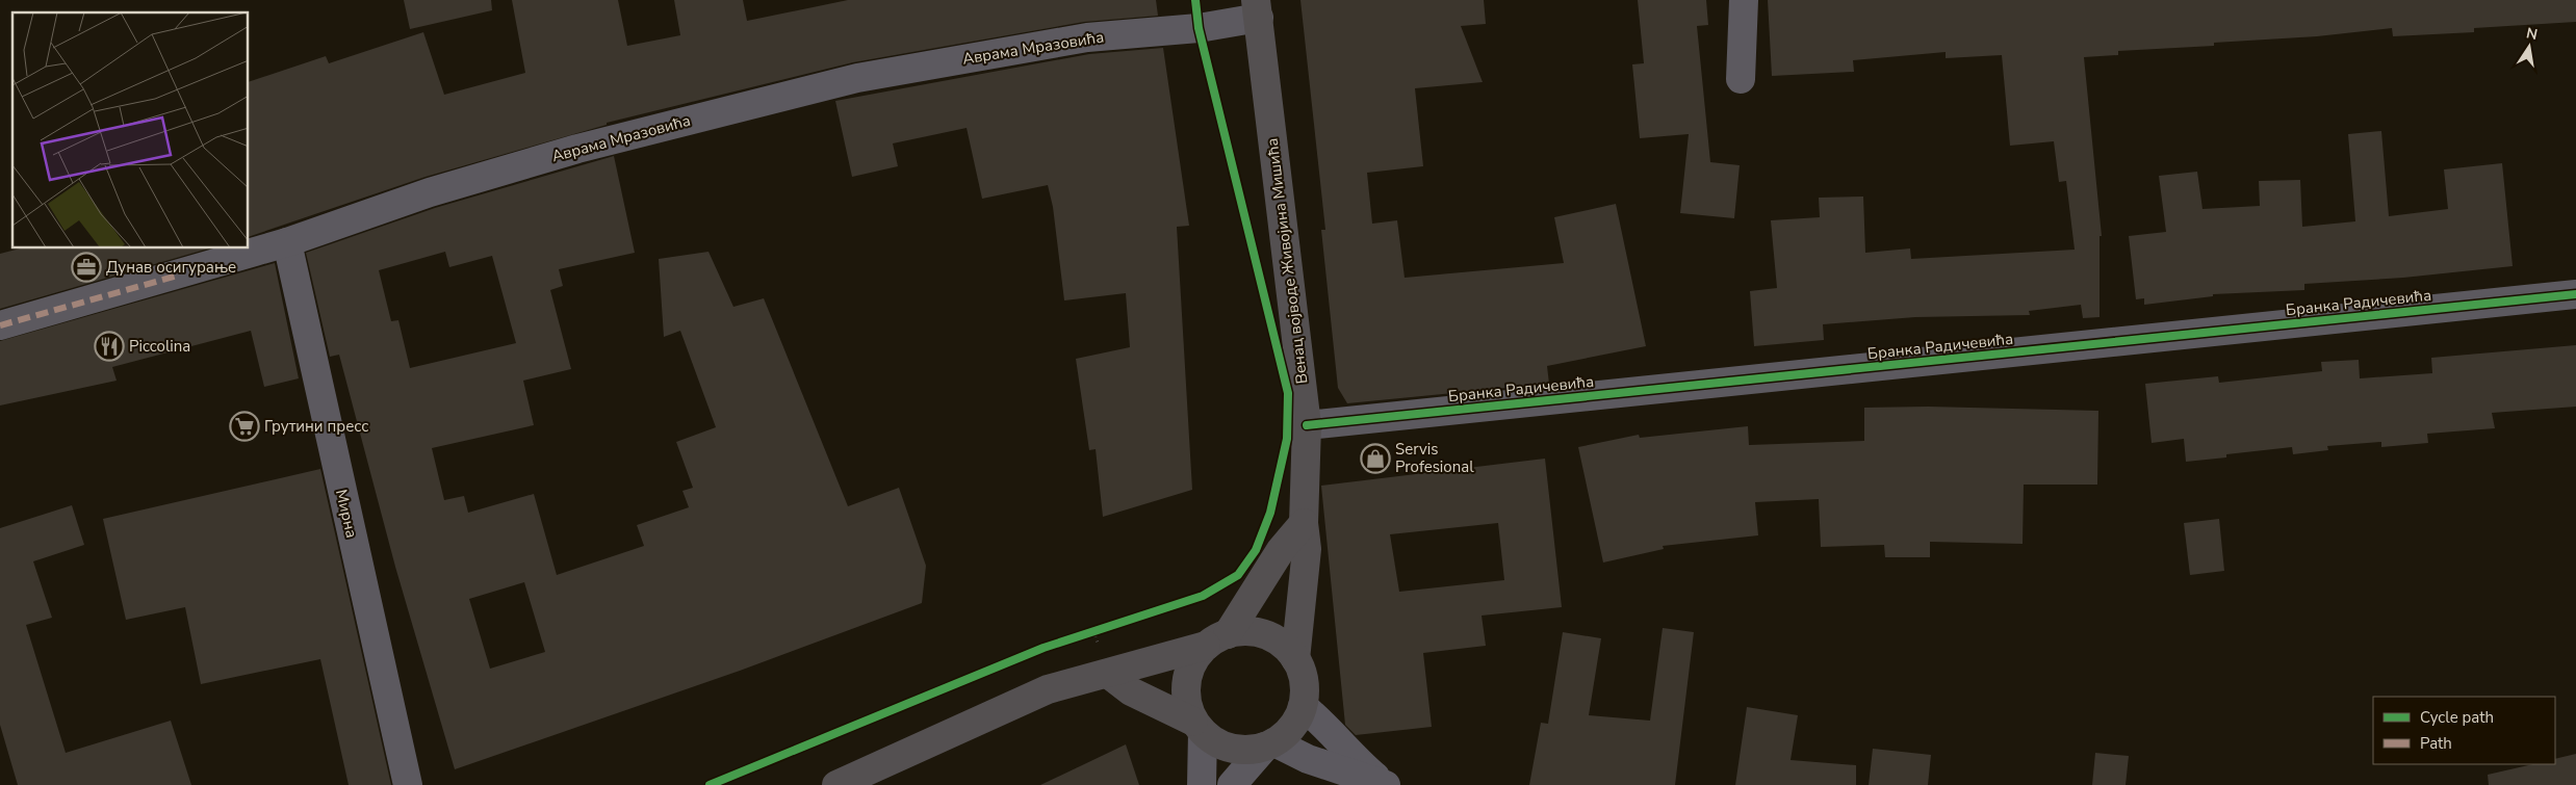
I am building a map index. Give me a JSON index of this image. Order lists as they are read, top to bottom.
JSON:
{
  "streets": {
    "main road": ["Венац војводе Живојина Мишића"],
    "street": ["Аврама Мразовића", "Бранка Радичевића", "Мирна"]
  },
  "crossings": [
    ["Аврама Мразовића", "Венац војводе Живојина Мишића"],
    ["Аврама Мразовића", "Мирна"],
    ["Венац војводе Живојина Мишића", "Бранка Радичевића"]
  ],
  "places": {
    "office": ["Дунав осигурање"],
    "restaurant": ["Piccolina"],
    "supermarket": ["Грутини пресс"],
    "shop": ["Servis Profesional"]
  },
  "legend": ["Cycle path", "Path"],
  "north": "top"
}
